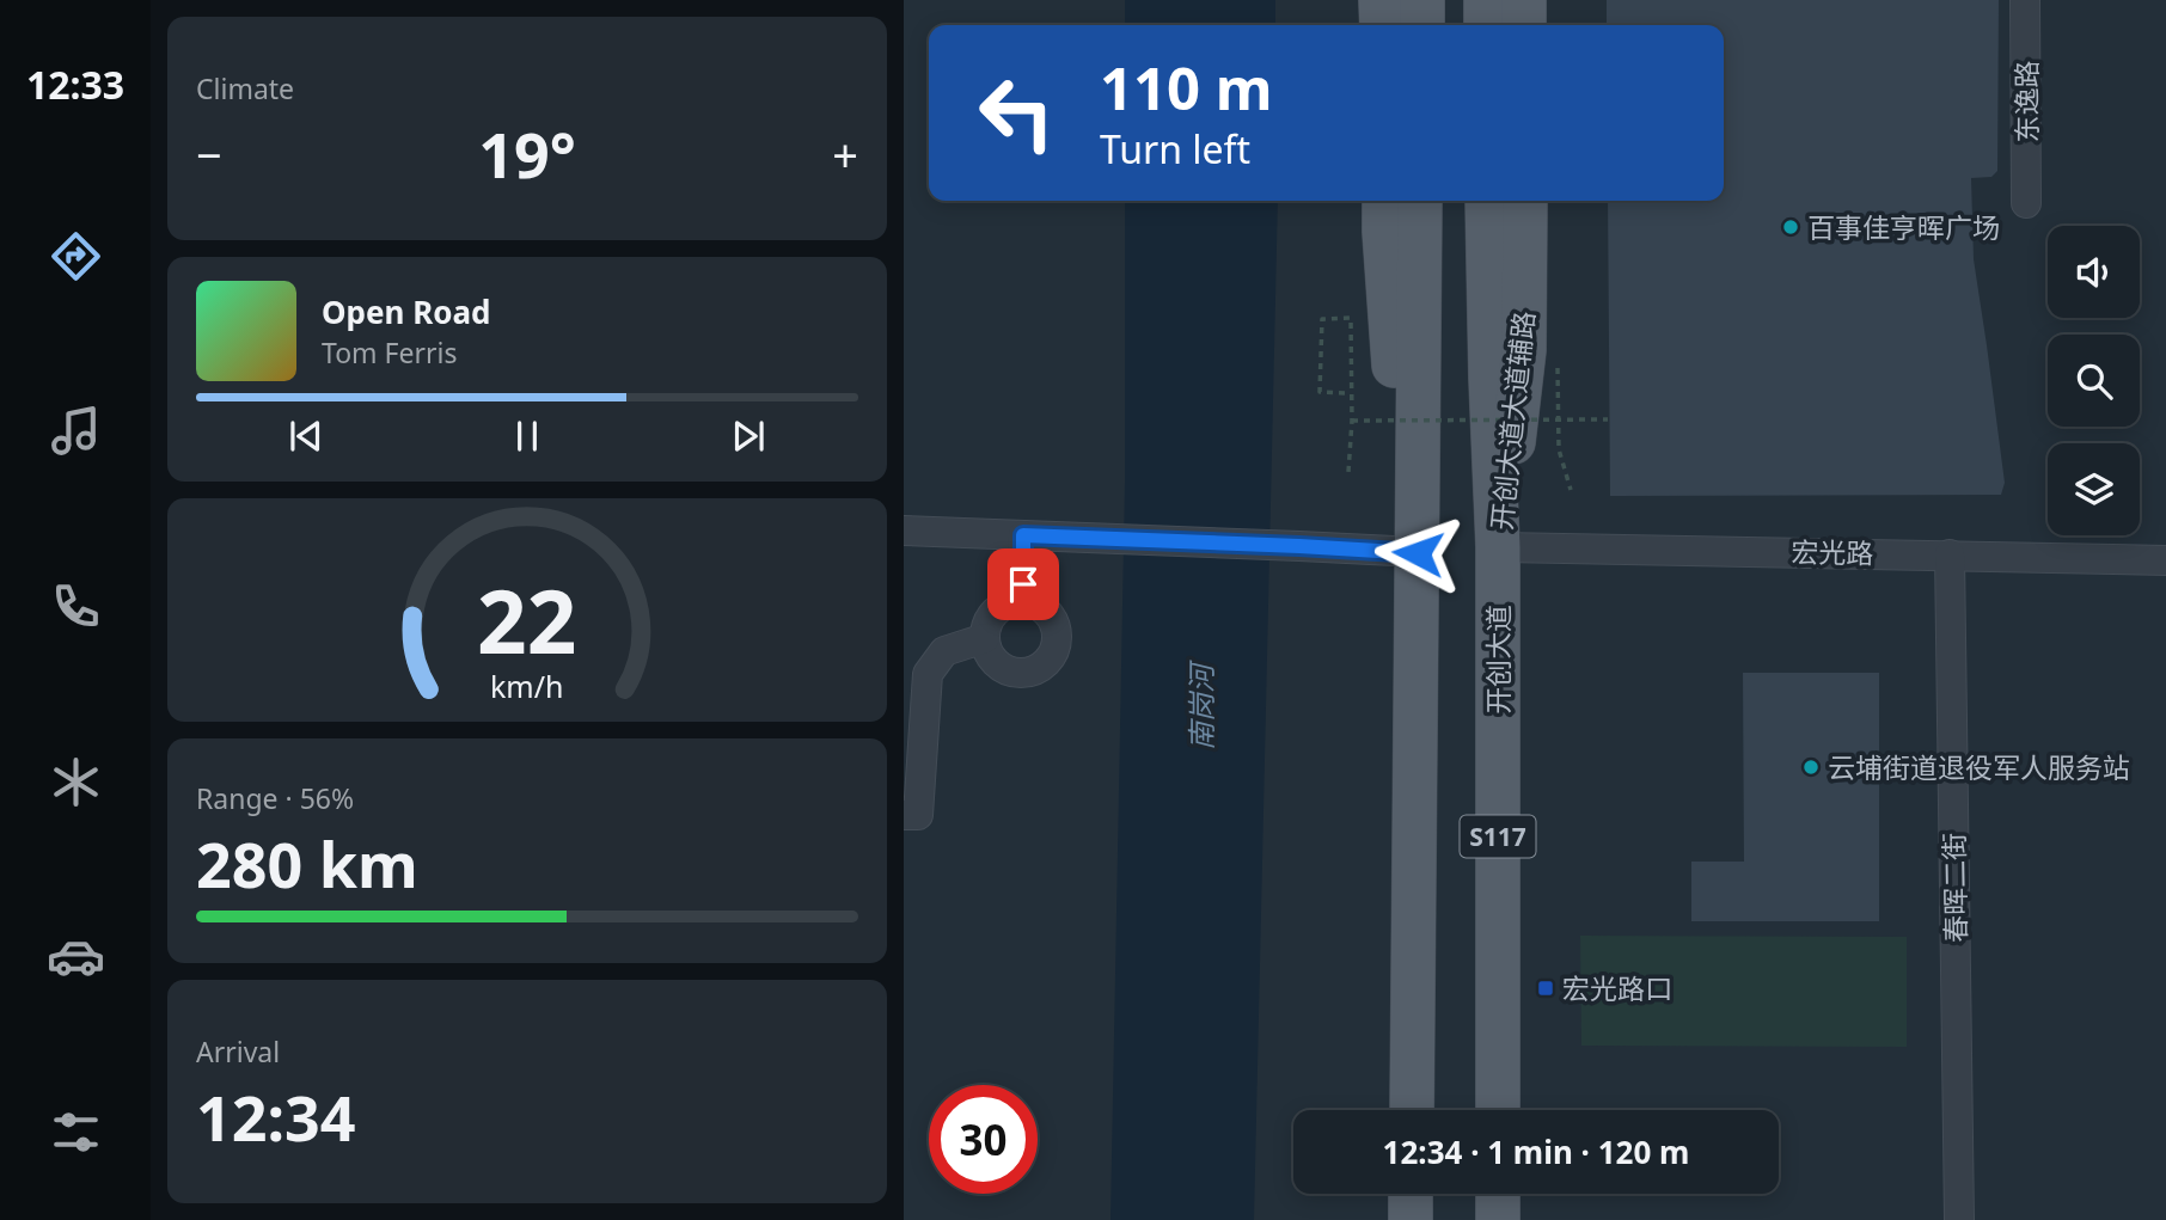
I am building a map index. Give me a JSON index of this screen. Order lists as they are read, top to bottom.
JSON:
{
  "streets": {
    "main road": ["开创大道大道辅路", "开创大道", "S117"],
    "street": ["东逸路", "宏光路", "春晖二街"]
  },
  "crossings": [
    ["开创大道大道辅路", "宏光路"],
    ["开创大道大道辅路", "开创大道"],
    ["宏光路", "开创大道"],
    ["宏光路", "春晖二街"]
  ],
  "water": ["南岗河"],
  "places": {
    "other": ["百事佳亨晖广场", "云埔街道退役军人服务站"],
    "transit": ["宏光路口"]
  },
  "page": {
    "tabs": "12:33",
    "tile": [
      "Climate",
      ["Range · 56%", "280 km"],
      ["Arrival", "12:34"]
    ],
    "turn": ["110 m", "Turn left"],
    "heat": ["−", "19°", "+"],
    "song": ["Open Road", "Tom Ferris"],
    "limit": "30",
    "trip": "12:34 · 1 min · 120 m",
    "gauge": ["22", "km/h"]
  }
}
